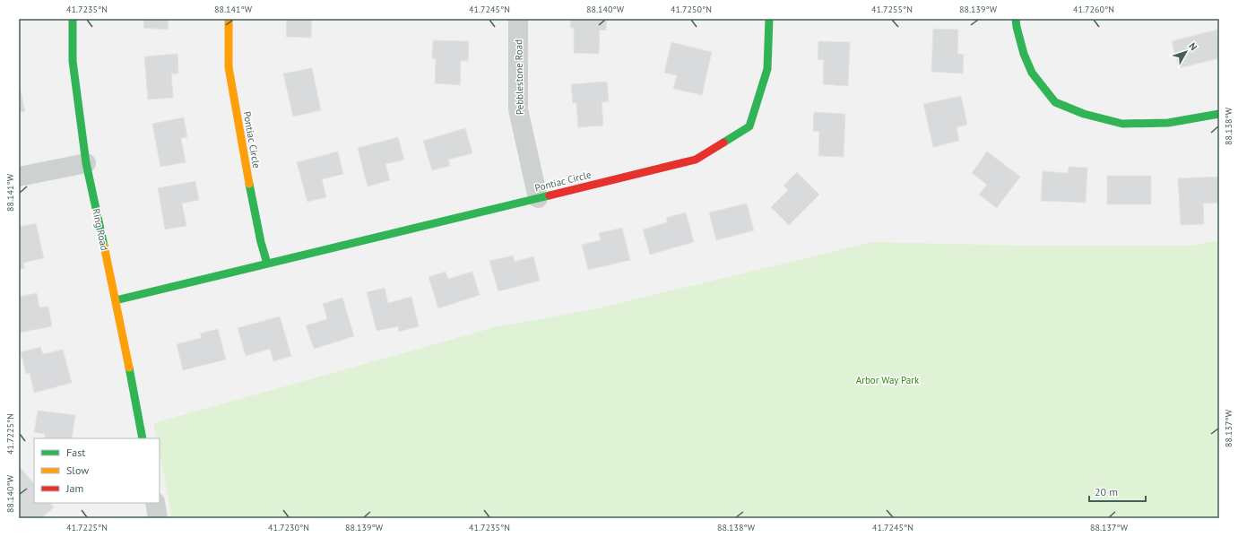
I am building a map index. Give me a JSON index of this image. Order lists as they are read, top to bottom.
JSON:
{
  "streets": {
    "street": ["Pebblestone Road", "Pontiac Circle", "Ring Road"]
  },
  "crossings": [
    ["Pebblestone Road", "Pontiac Circle"],
    ["Pontiac Circle", "Ring Road"]
  ],
  "parks": ["Arbor Way Park"],
  "legend": ["Fast", "Slow", "Jam"],
  "scale_bar": "20 m",
  "north": "top right",
  "coordinates": [
    "41.7235°N",
    "88.141°W",
    "41.7245°N",
    "88.140°W",
    "41.7250°N",
    "41.7255°N",
    "88.139°W",
    "41.7260°N",
    "88.138°W",
    "88.137°W",
    "41.7225°N",
    "41.7230°N"
  ]
}
